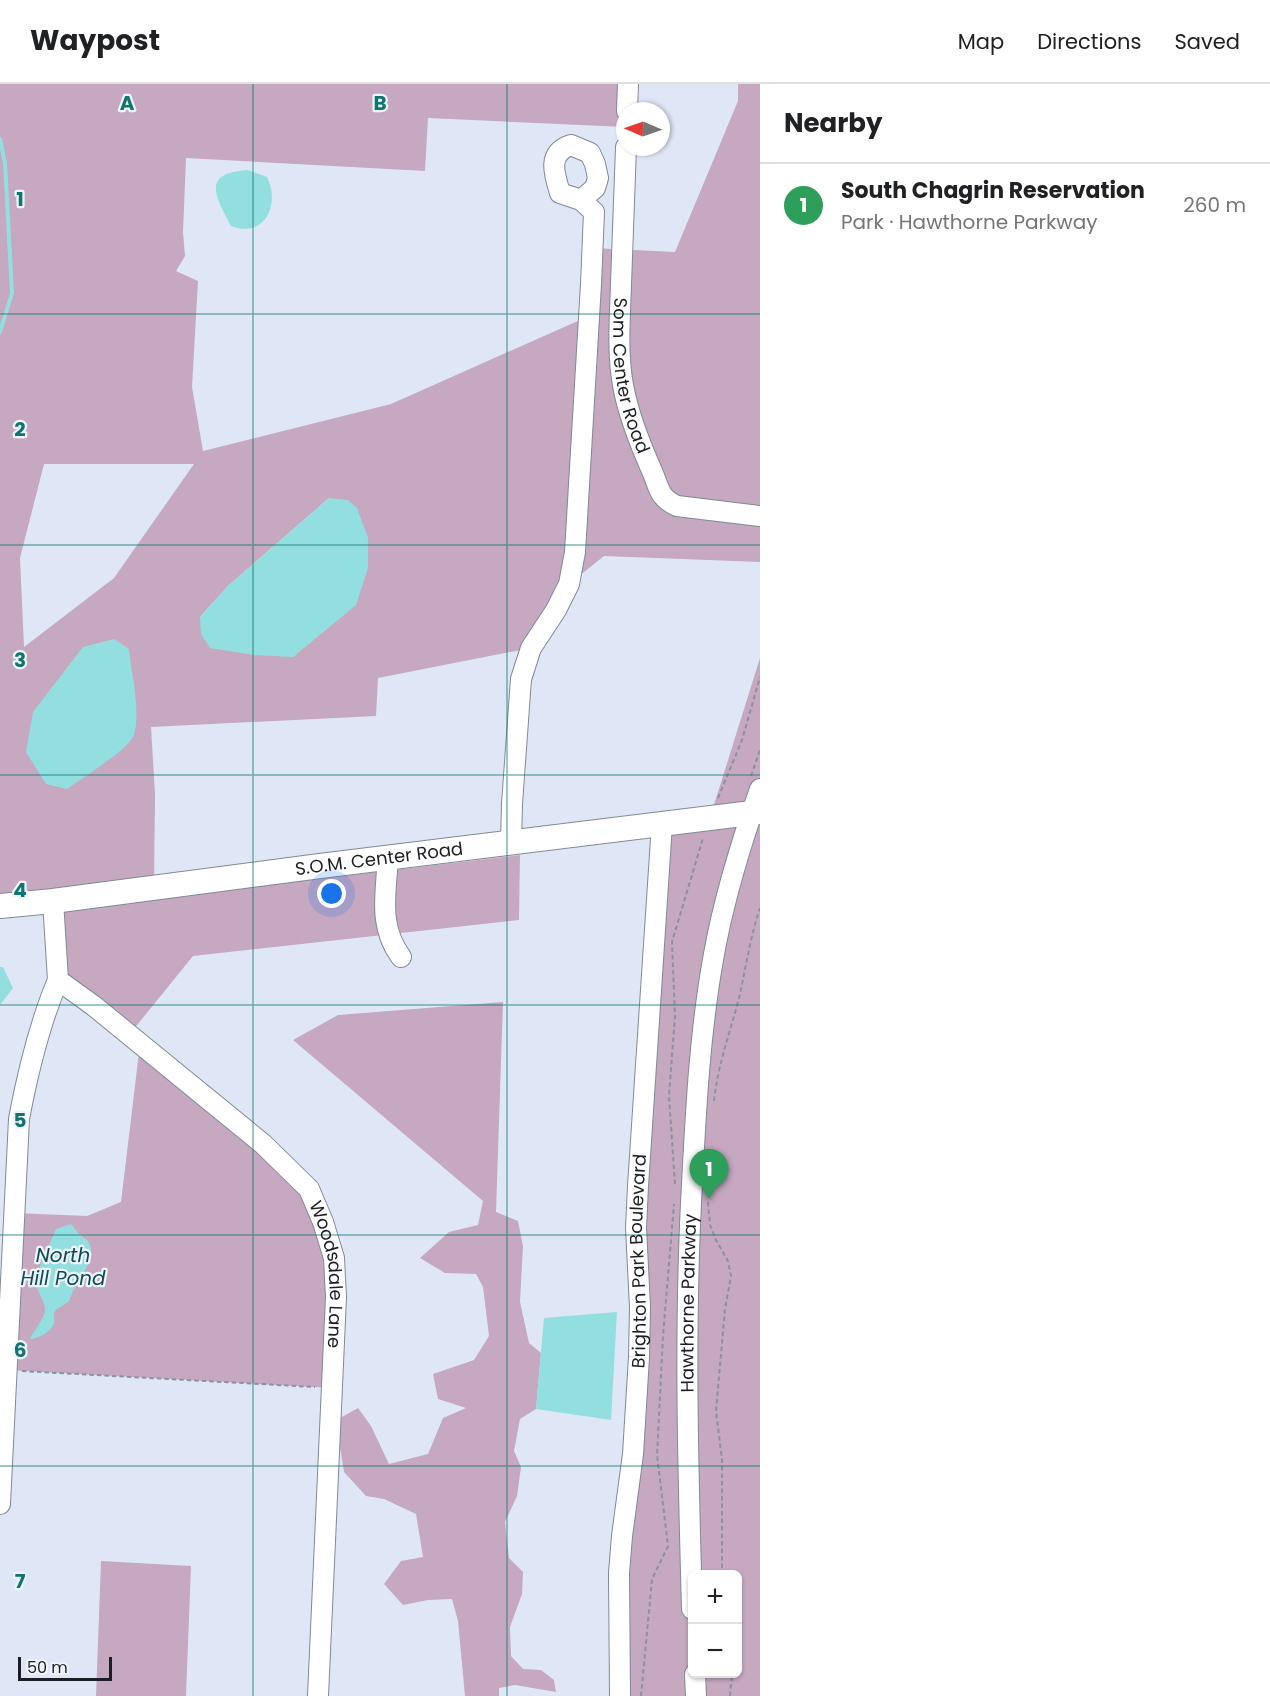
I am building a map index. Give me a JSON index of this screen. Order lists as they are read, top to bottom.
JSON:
{
  "streets": {
    "main road": ["S.O.M. Center Road"],
    "street": [
      "Som Center Road",
      "Brighton Park Boulevard",
      "Woodsdale Lane",
      "Hawthorne Parkway"
    ]
  },
  "crossings": [
    ["S.O.M. Center Road", "Brighton Park Boulevard"],
    ["S.O.M. Center Road", "Hawthorne Parkway"]
  ],
  "water": ["North Hill Pond"],
  "scale_bar": "50 m",
  "north": "left",
  "page": {
    "header": "Waypost",
    "nav": ["Map", "Directions", "Saved"],
    "heading": "Nearby",
    "list": [
      {
        "mark": "1",
        "name": "South Chagrin Reservation",
        "note": "Park · Hawthorne Parkway",
        "value": "260 m"
      }
    ],
    "pins": "1",
    "map_buttons": ["+", "−"],
    "scale": "50 m"
  },
  "grid": {
    "columns": ["A", "B"],
    "rows": [
      "1",
      "2",
      "3",
      "4",
      "5",
      "6",
      "7"
    ]
  }
}
